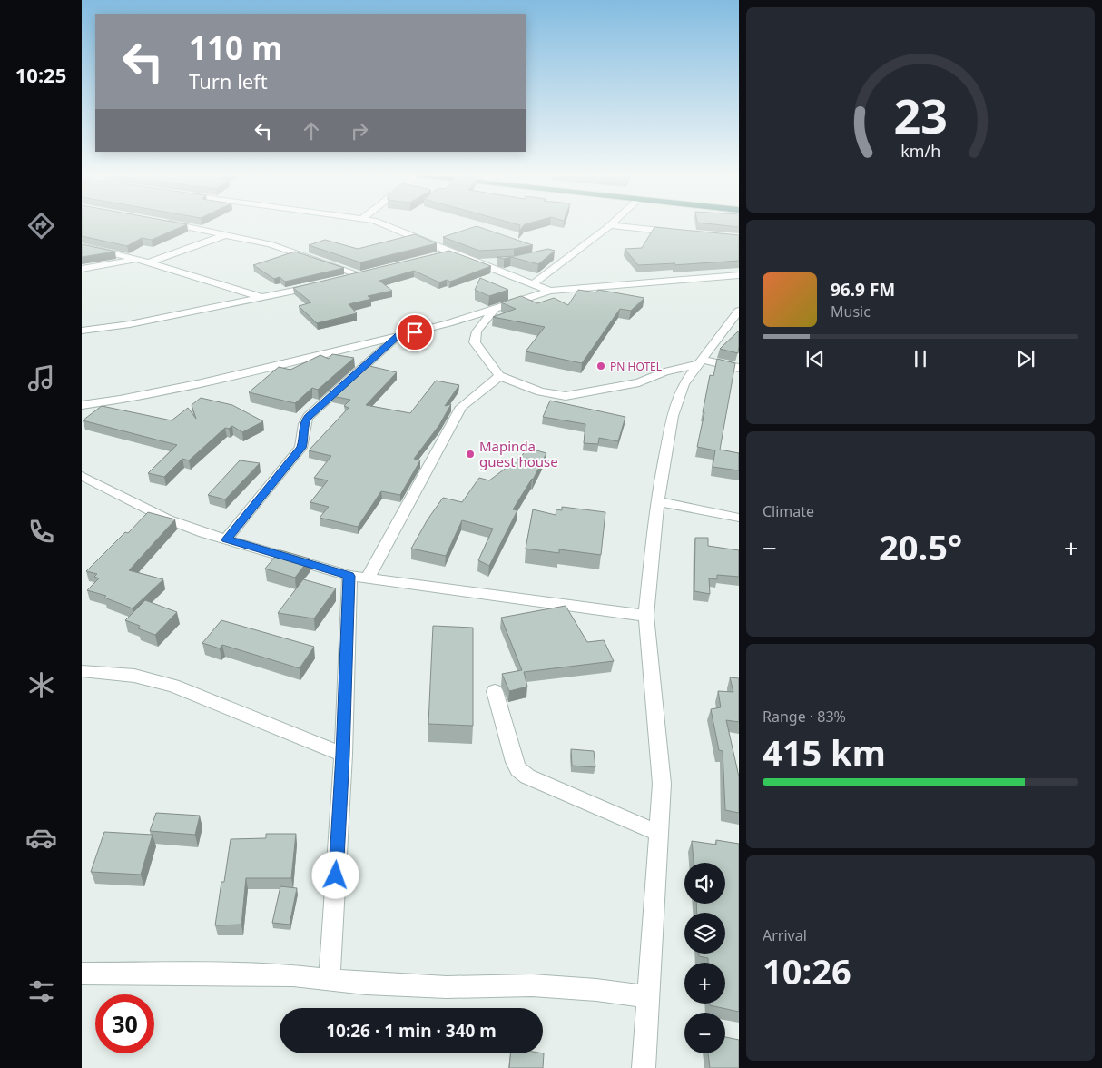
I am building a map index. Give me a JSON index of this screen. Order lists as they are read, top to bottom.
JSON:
{
  "places": ["PN HOTEL", "Mapinda guest house"],
  "page": {
    "tabs": "10:25",
    "turn": ["110 m", "Turn left"],
    "song": ["96.9 FM", "Music"],
    "tile": [
      "Climate",
      ["Range · 83%", "415 km"],
      ["Arrival", "10:26"]
    ],
    "heat": ["−", "20.5°", "+"],
    "map_buttons": ["+", "−"],
    "limit": "30",
    "trip": "10:26 · 1 min · 340 m",
    "gauge": ["23", "km/h"]
  }
}
